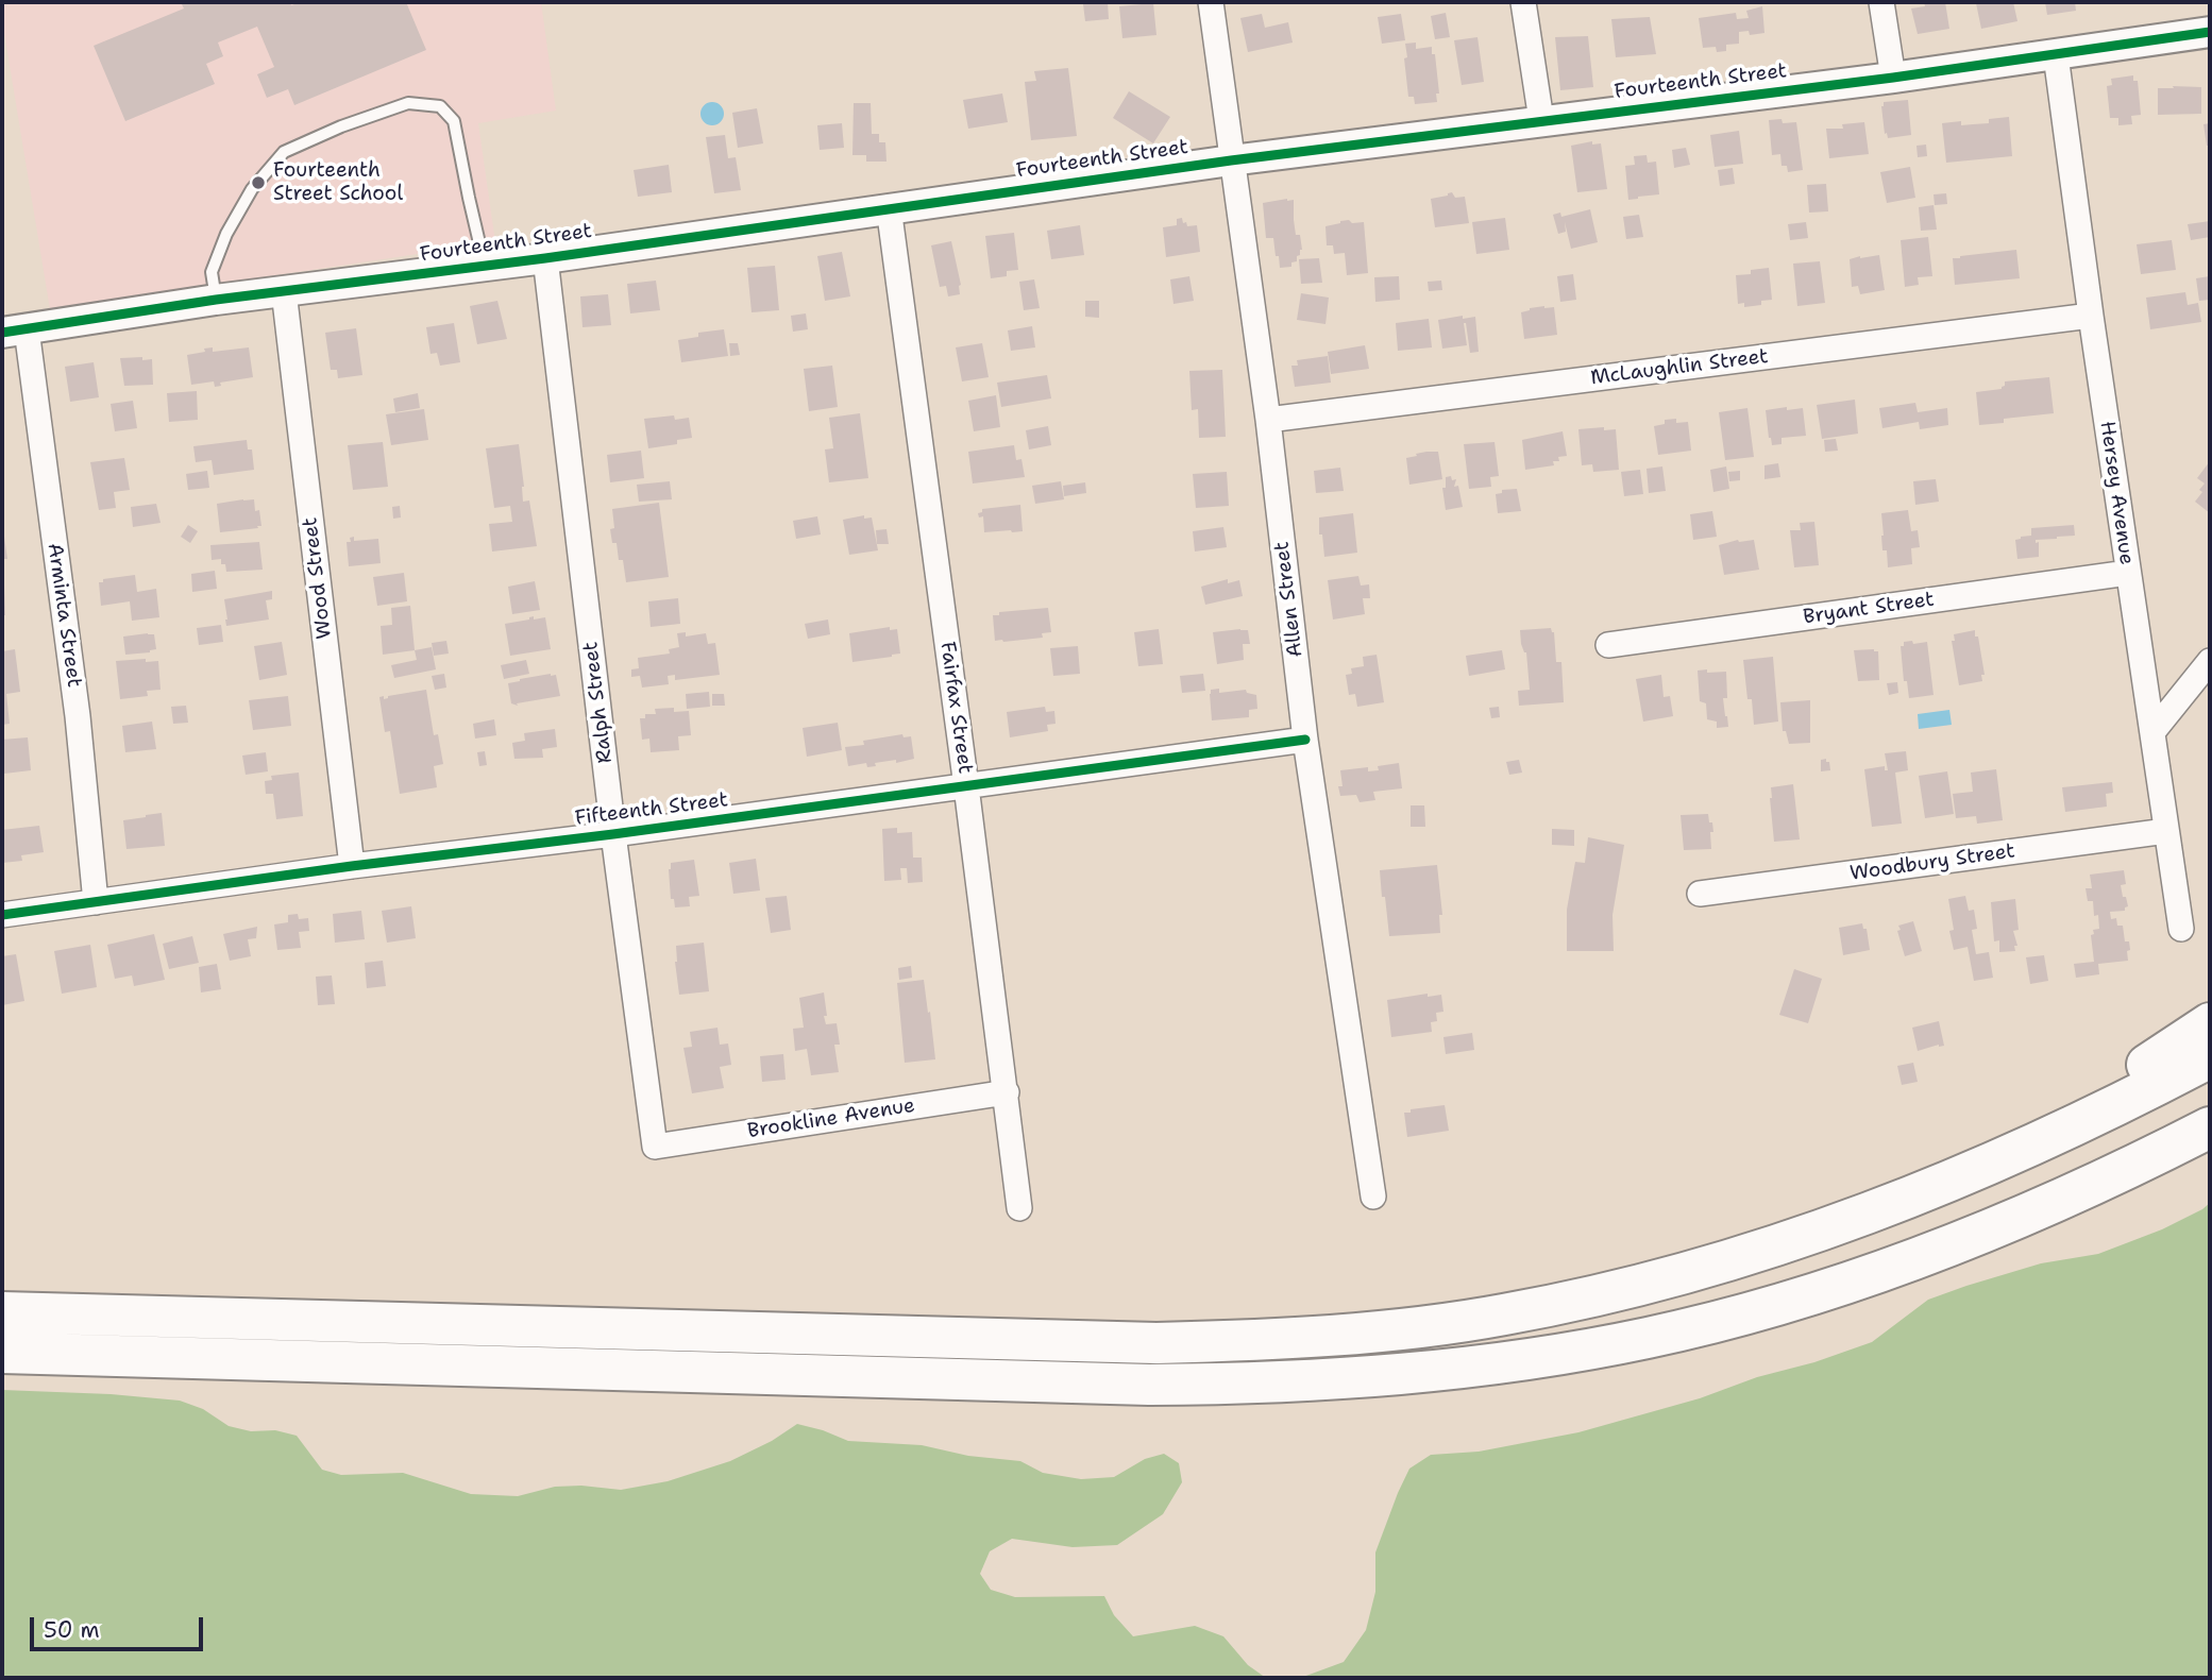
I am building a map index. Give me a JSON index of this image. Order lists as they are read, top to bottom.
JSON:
{
  "streets": {
    "street": [
      "Fourteenth Street",
      "McLaughlin Street",
      "Hersey Avenue",
      "Wood Street",
      "Allen Street",
      "Bryant Street",
      "Arminta Street",
      "Ralph Street",
      "Fairfax Street",
      "Fifteenth Street",
      "Woodbury Street",
      "Brookline Avenue"
    ]
  },
  "crossings": [
    ["Fourteenth Street", "Hersey Avenue"],
    ["Fourteenth Street", "Wood Street"],
    ["Fourteenth Street", "Allen Street"],
    ["Fourteenth Street", "Arminta Street"],
    ["Fourteenth Street", "Ralph Street"],
    ["Fourteenth Street", "Fairfax Street"],
    ["McLaughlin Street", "Hersey Avenue"],
    ["McLaughlin Street", "Allen Street"],
    ["Hersey Avenue", "Bryant Street"],
    ["Hersey Avenue", "Woodbury Street"],
    ["Wood Street", "Fifteenth Street"],
    ["Allen Street", "Fifteenth Street"],
    ["Arminta Street", "Fifteenth Street"],
    ["Ralph Street", "Fifteenth Street"],
    ["Ralph Street", "Brookline Avenue"],
    ["Fairfax Street", "Fifteenth Street"],
    ["Fairfax Street", "Brookline Avenue"]
  ],
  "places": ["Fourteenth Street School"],
  "scale_bar": "50 m"
}
